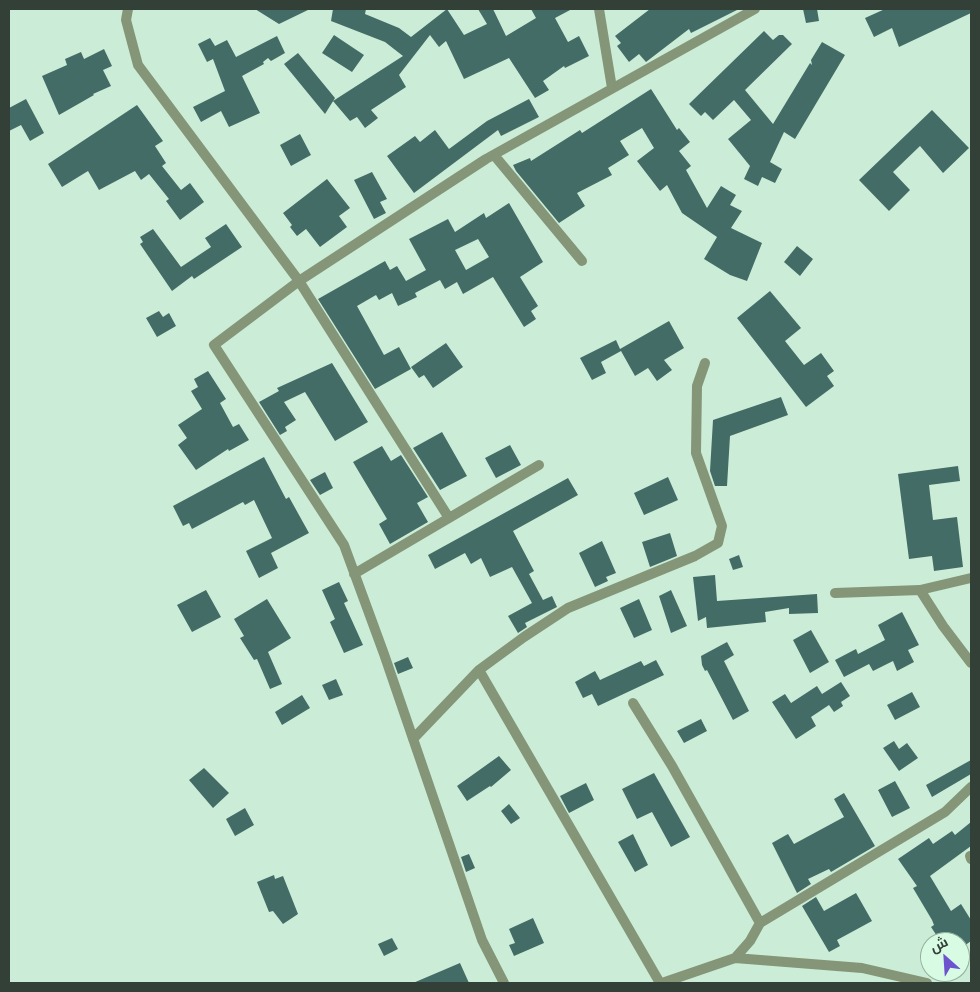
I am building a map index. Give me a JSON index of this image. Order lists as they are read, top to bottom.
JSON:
{
  "north": "top left"
}
